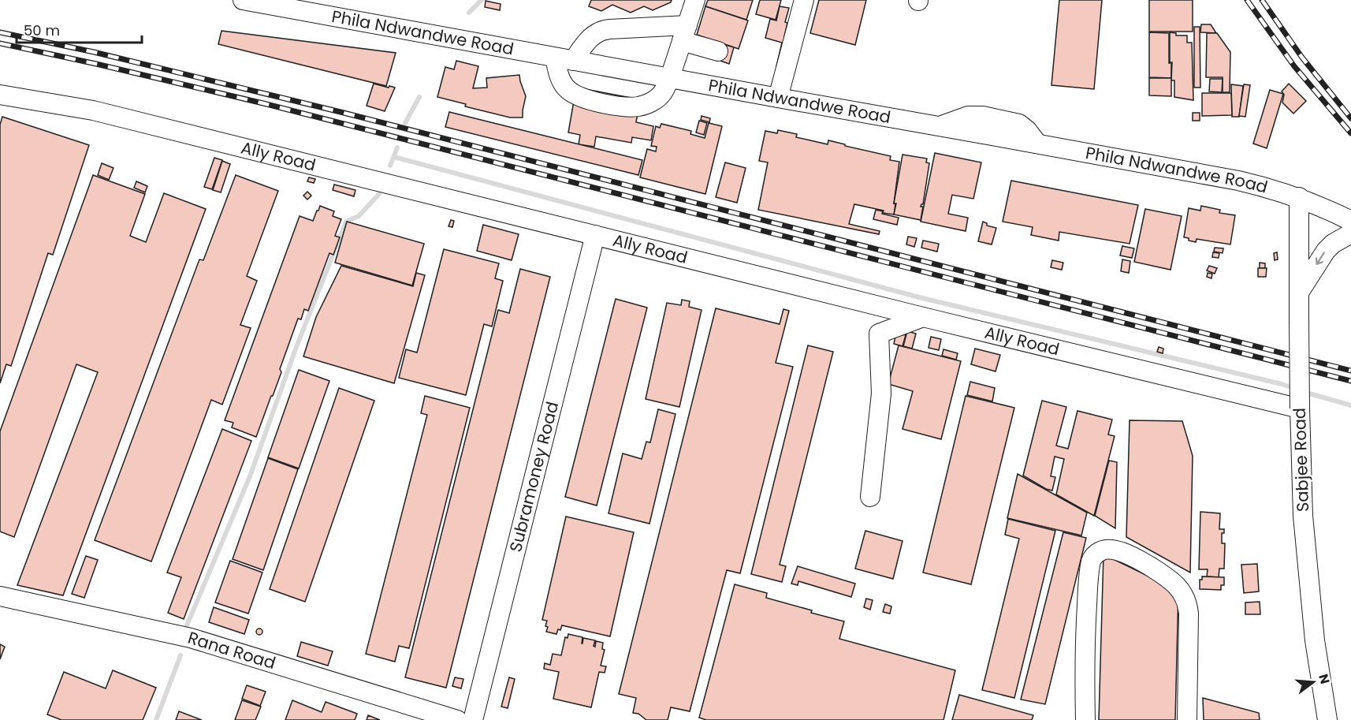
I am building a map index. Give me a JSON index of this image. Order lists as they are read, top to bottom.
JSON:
{
  "streets": {
    "street": [
      "Phila Ndwandwe Road",
      "Ally Road",
      "Sabjee Road",
      "Subramoney Road",
      "Rana Road"
    ]
  },
  "crossings": [
    ["Phila Ndwandwe Road", "Sabjee Road"],
    ["Ally Road", "Sabjee Road"],
    ["Ally Road", "Subramoney Road"]
  ],
  "scale_bar": "50 m",
  "north": "right"
}
